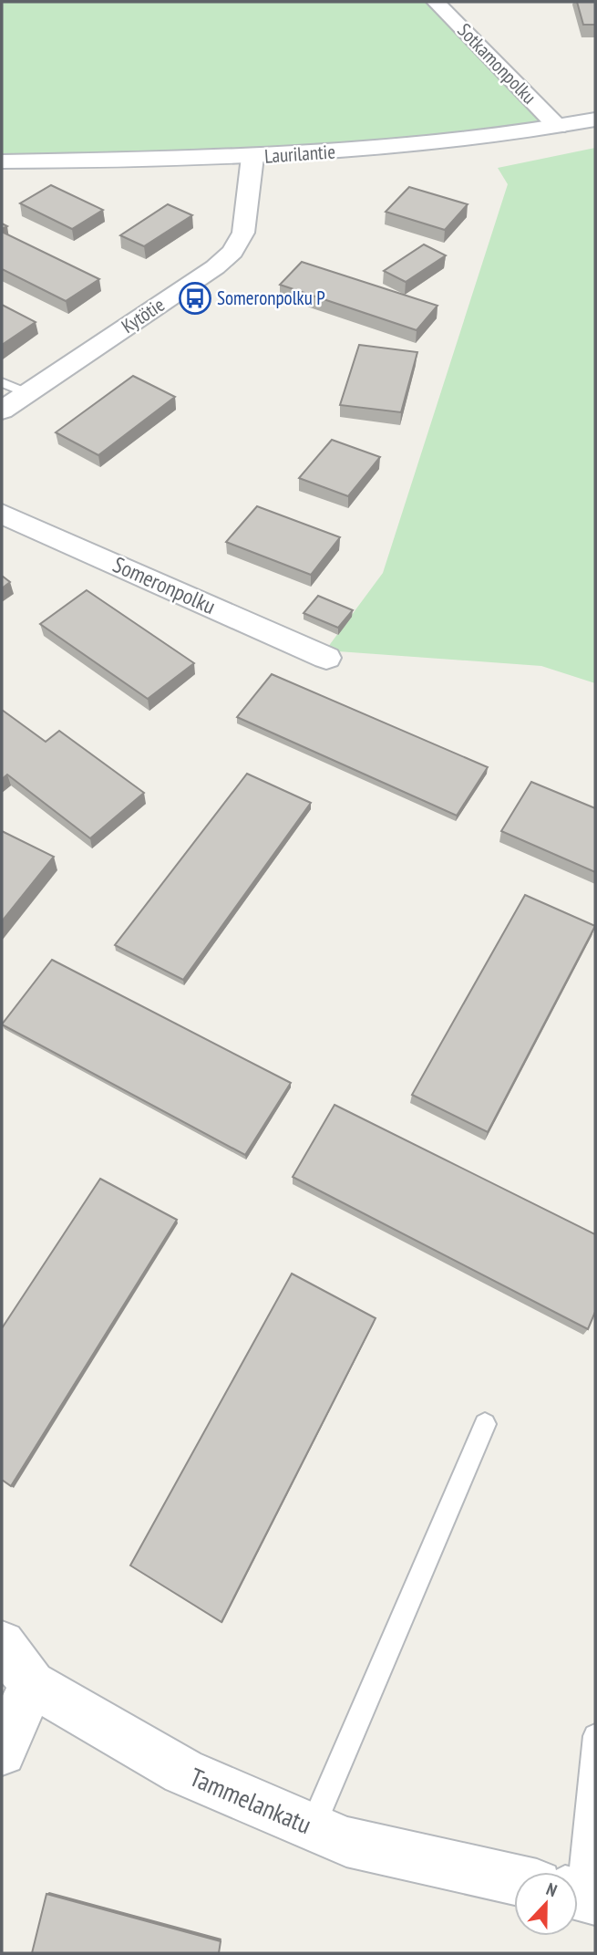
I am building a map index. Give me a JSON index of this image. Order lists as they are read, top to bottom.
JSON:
{
  "streets": {
    "street": [
      "Sotkamonpolku",
      "Laurilantie",
      "Kytötie",
      "Someronpolku",
      "Tammelankatu"
    ]
  },
  "crossings": [
    ["Sotkamonpolku", "Laurilantie"],
    ["Laurilantie", "Kytötie"]
  ],
  "places": {
    "bus stop": ["Someronpolku P"]
  },
  "north": "top"
}
